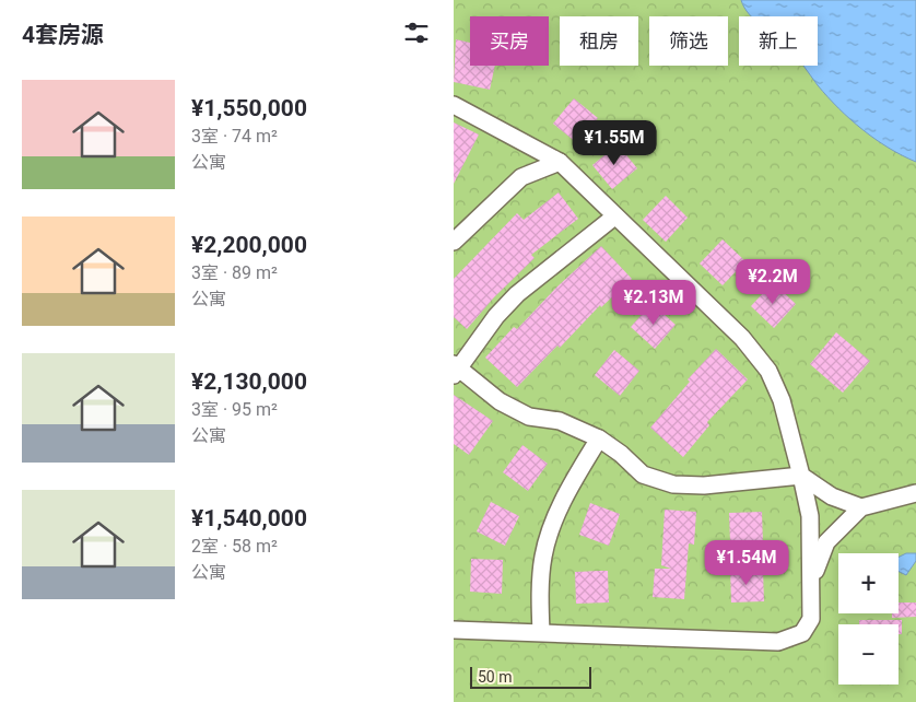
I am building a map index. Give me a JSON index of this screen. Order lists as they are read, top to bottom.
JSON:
{
  "scale_bar": "50 m",
  "page": {
    "heading": "4套房源",
    "chip": [
      "买房",
      "租房",
      "筛选",
      "新上"
    ],
    "list": [
      {
        "name": "¥1,550,000",
        "note": "3室 · 74 m² · 公寓"
      },
      {
        "name": "¥2,200,000",
        "note": "3室 · 89 m² · 公寓"
      },
      {
        "name": "¥2,130,000",
        "note": "3室 · 95 m² · 公寓"
      },
      {
        "name": "¥1,540,000",
        "note": "2室 · 58 m² · 公寓"
      }
    ],
    "price": [
      "¥1.55M",
      "¥2.2M",
      "¥2.13M",
      "¥1.54M"
    ],
    "map_buttons": ["+", "−"],
    "scale": "50 m"
  }
}
